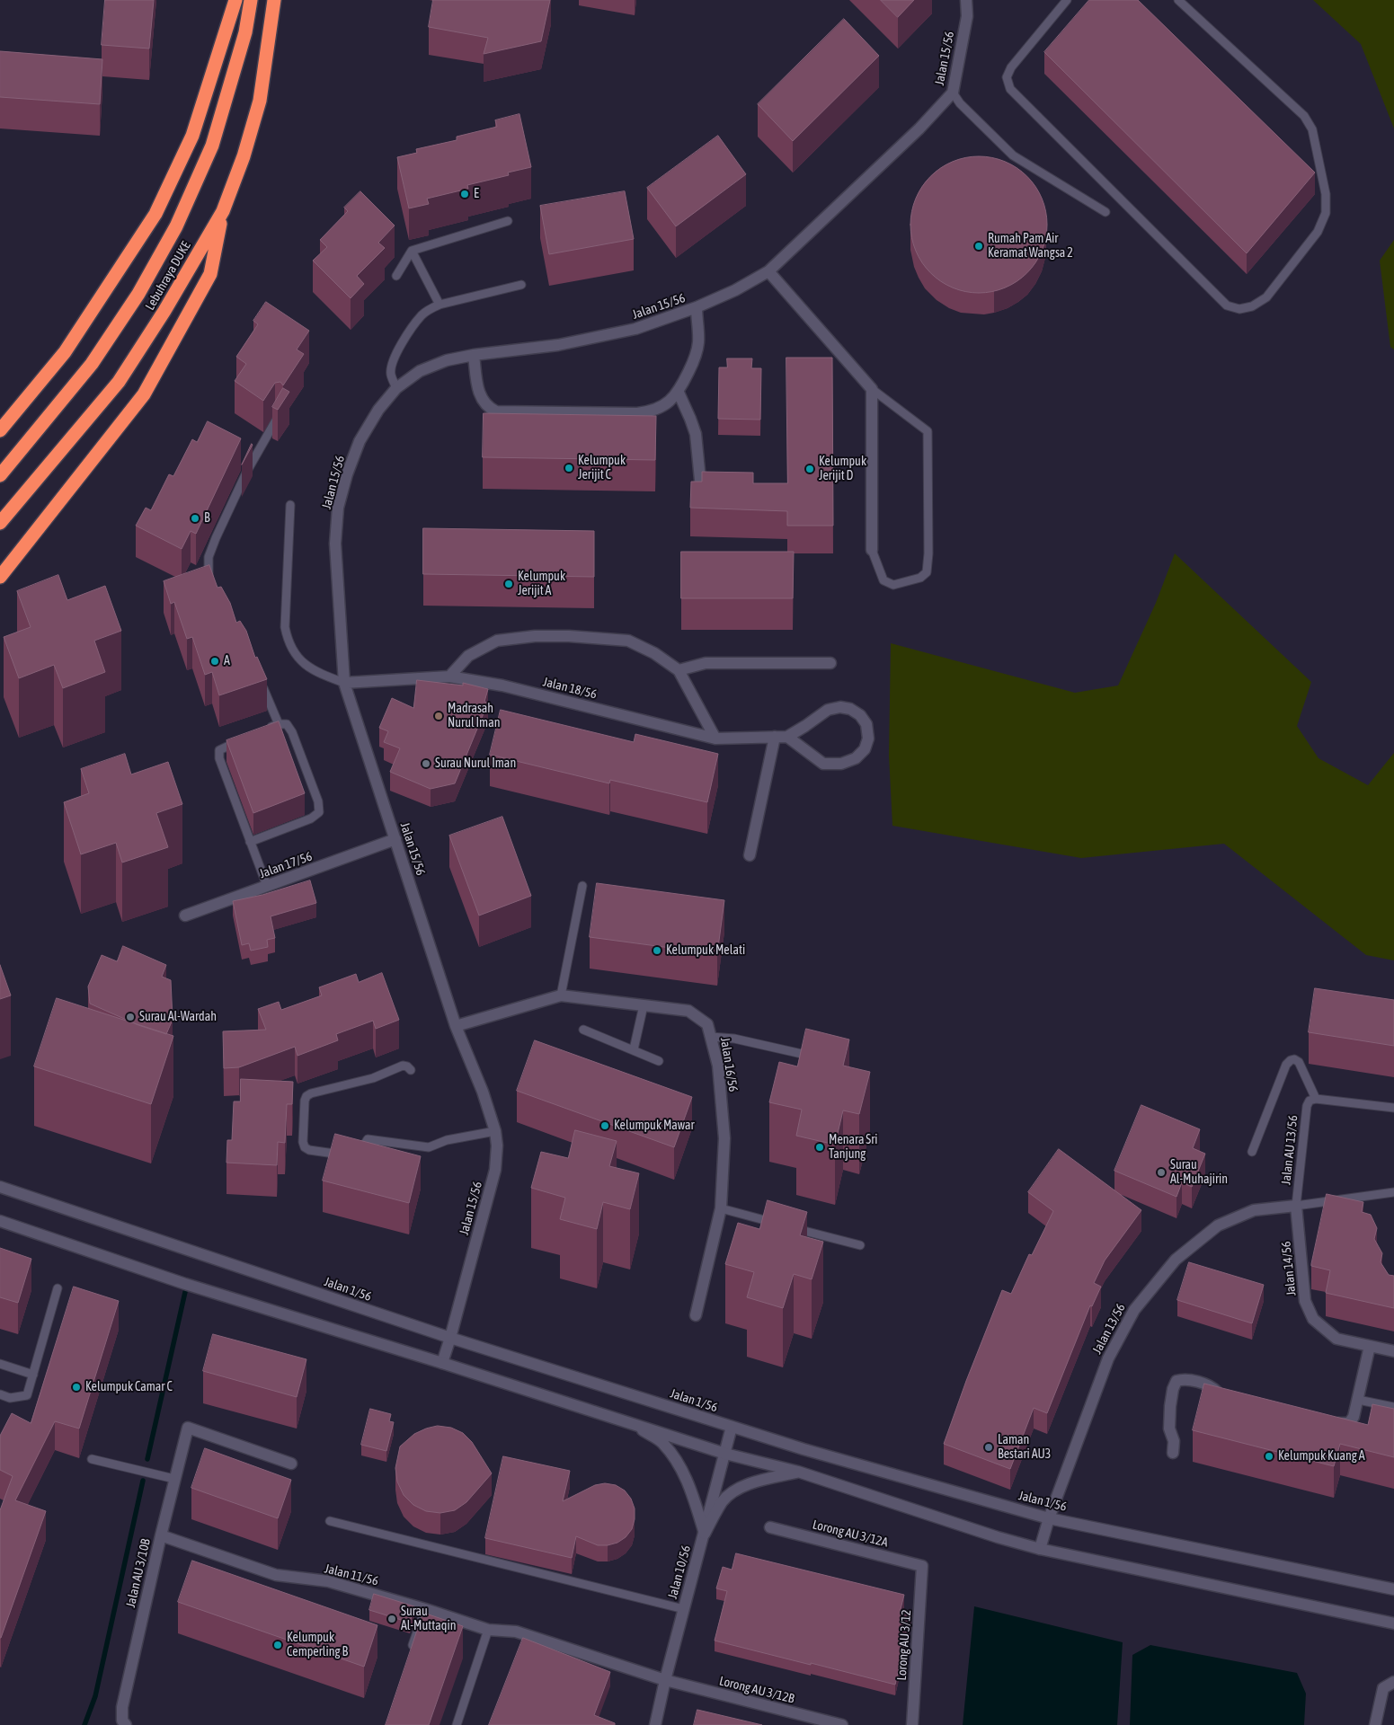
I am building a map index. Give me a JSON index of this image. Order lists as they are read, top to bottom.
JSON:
{
  "streets": {
    "highway": ["Lebuhraya DUKE"],
    "street": [
      "Jalan 15/56",
      "Jalan 18/56",
      "Jalan 17/56",
      "Jalan 16/56",
      "Jalan 14/56",
      "Jalan 1/56",
      "Jalan 13/56",
      "Lorong AU 3/12A",
      "Jalan 10/56",
      "Jalan AU 3/10B",
      "Jalan 11/56",
      "Lorong AU 3/12",
      "Lorong AU 3/12B"
    ],
    "lane": ["Jalan AU 13/56"]
  },
  "crossings": [
    ["Jalan 15/56", "Jalan 18/56"],
    ["Jalan 15/56", "Jalan 17/56"],
    ["Jalan 15/56", "Jalan 16/56"],
    ["Jalan 15/56", "Jalan 1/56"],
    ["Jalan AU 13/56", "Jalan 14/56"],
    ["Jalan AU 13/56", "Jalan 13/56"],
    ["Jalan 14/56", "Jalan 13/56"],
    ["Jalan 1/56", "Jalan 13/56"],
    ["Jalan 1/56", "Jalan 10/56"],
    ["Lorong AU 3/12A", "Lorong AU 3/12"],
    ["Jalan 10/56", "Jalan 11/56"],
    ["Jalan 10/56", "Lorong AU 3/12B"],
    ["Jalan AU 3/10B", "Jalan 11/56"],
    ["Jalan 11/56", "Lorong AU 3/12B"]
  ],
  "places": [
    "E",
    "Rumah Pam Air Keramat Wangsa 2",
    "Kelumpuk Jerijit C",
    "Kelumpuk Jerijit D",
    "B",
    "Kelumpuk Jerijit A",
    "A",
    "Madrasah Nurul Iman",
    "Surau Nurul Iman",
    "Kelumpuk Melati",
    "Surau Al-Wardah",
    "Kelumpuk Mawar",
    "Menara Sri Tanjung",
    "Surau Al-Muhajirin",
    "Kelumpuk Camar C",
    "Laman Bestari AU3",
    "Kelumpuk Kuang A",
    "Surau Al-Muttaqin",
    "Kelumpuk Cemperling B"
  ]
}
